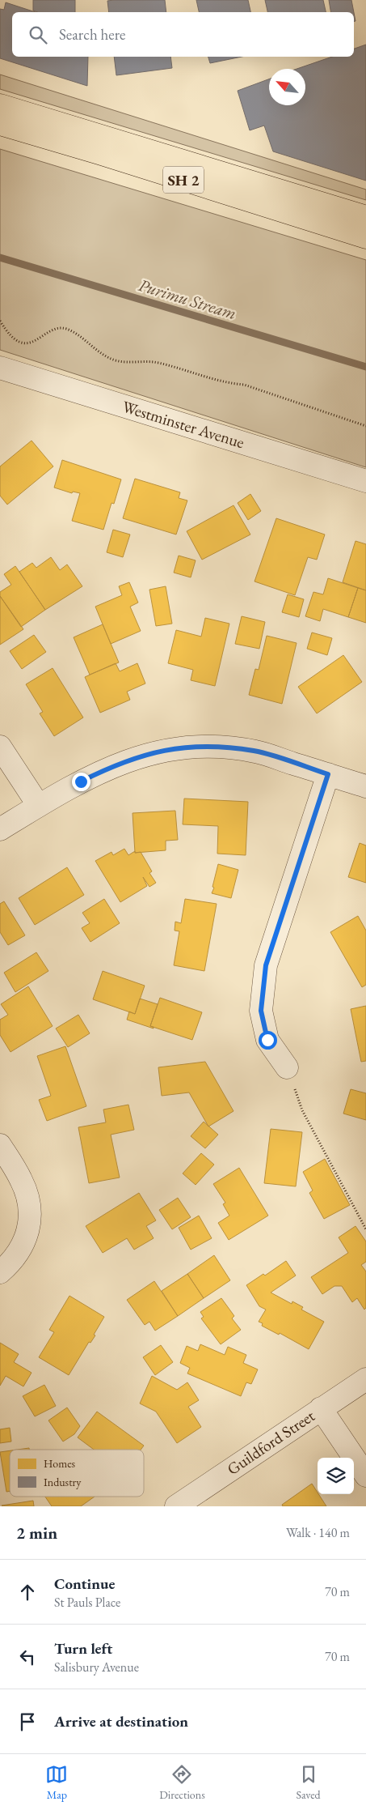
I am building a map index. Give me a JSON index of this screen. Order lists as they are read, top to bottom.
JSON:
{
  "streets": {
    "highway": ["SH 2"],
    "street": ["Westminster Avenue", "Guildford Street"]
  },
  "water": ["Purimu Stream"],
  "legend": ["Homes", "Industry"],
  "north": "top left",
  "page": {
    "search": "Search here",
    "heading": ["2 min", "Walk · 140 m"],
    "list": [
      ["Continue", "St Pauls Place", "70 m"],
      ["Turn left", "Salisbury Avenue", "70 m"],
      "Arrive at destination"
    ],
    "nav": ["Map", "Directions", "Saved"]
  }
}
